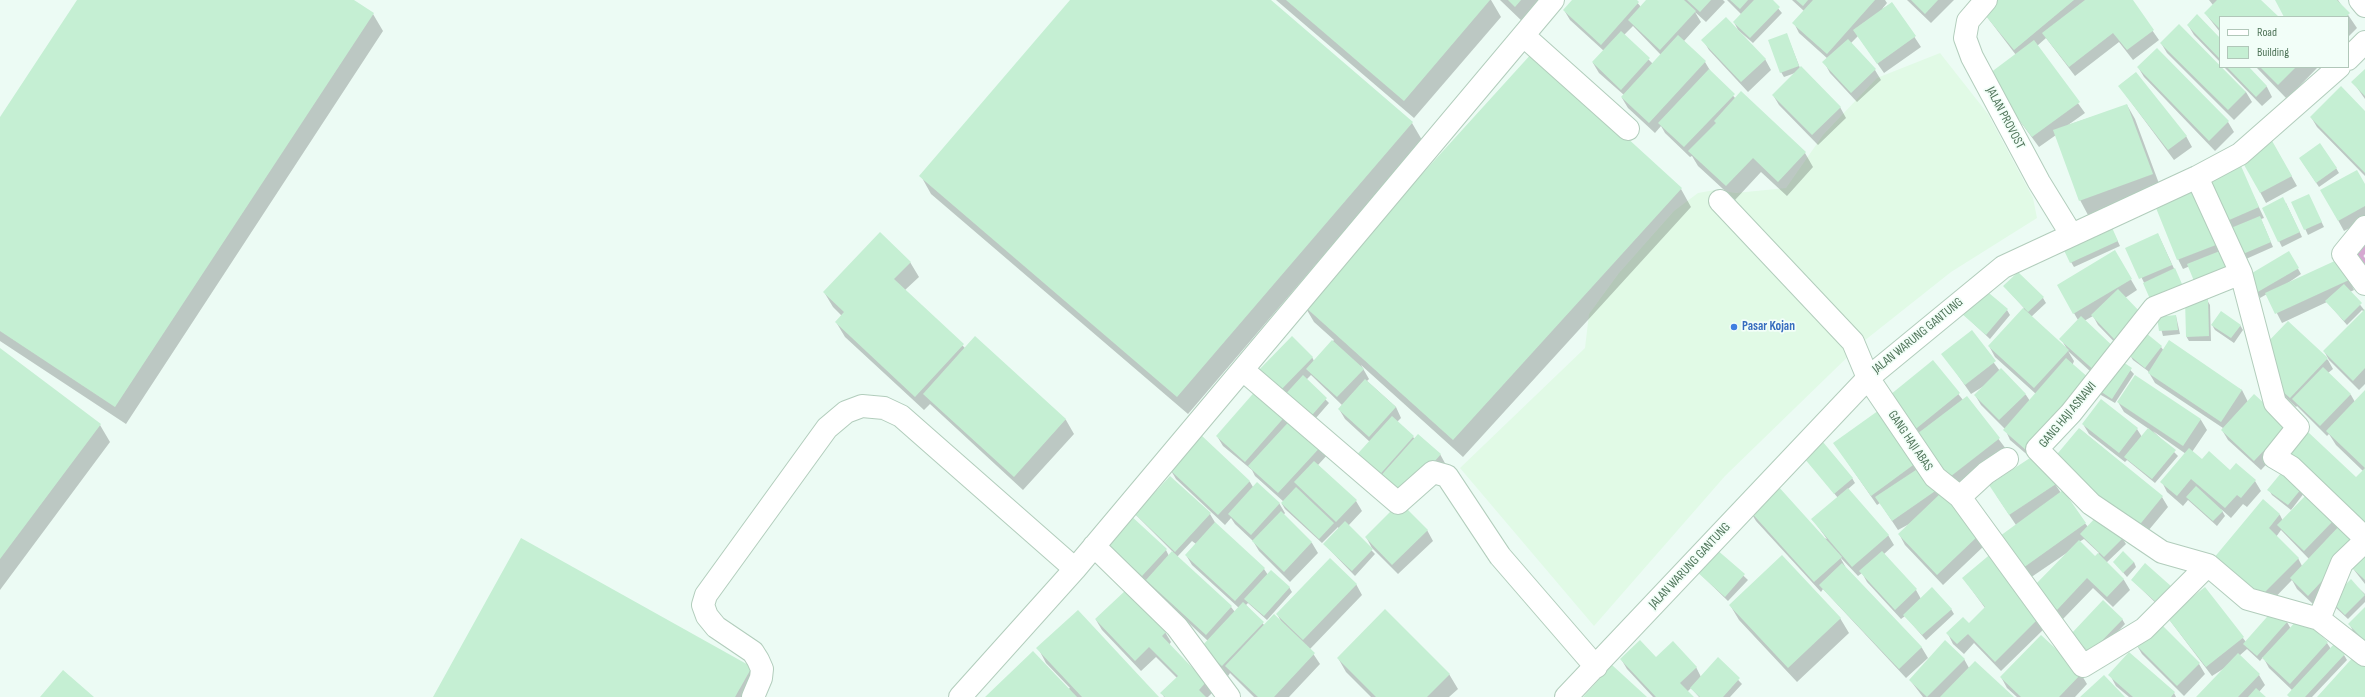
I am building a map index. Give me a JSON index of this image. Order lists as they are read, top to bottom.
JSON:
{
  "streets": {
    "street": [
      "JALAN PROVOST",
      "JALAN WARUNG GANTUNG",
      "GANG HAJI ASNAWI",
      "GANG HAJI ABAS"
    ]
  },
  "crossings": [
    ["JALAN PROVOST", "JALAN WARUNG GANTUNG"],
    ["JALAN WARUNG GANTUNG", "GANG HAJI ABAS"]
  ],
  "places": ["Pasar Kojan"],
  "legend": ["Road", "Building"]
}
